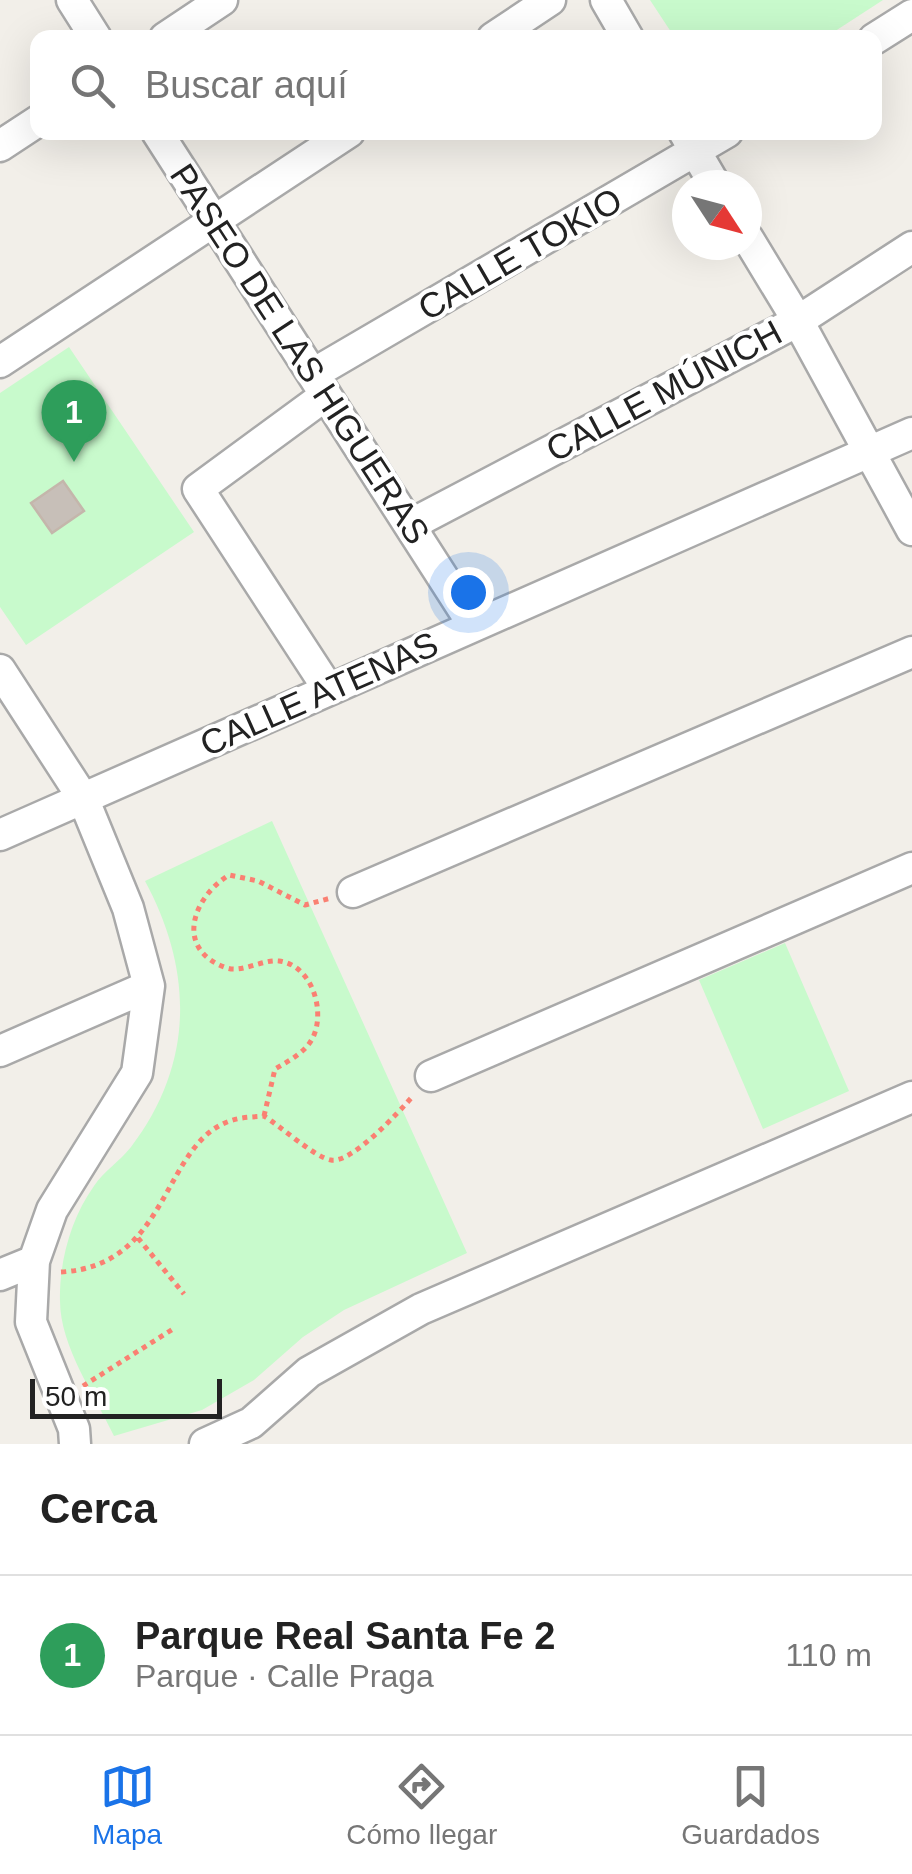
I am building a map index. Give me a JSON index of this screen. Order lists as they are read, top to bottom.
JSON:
{
  "streets": {
    "street": [
      "CALLE TOKIO",
      "PASEO DE LAS HIGUERAS",
      "CALLE MÚNICH",
      "CALLE ATENAS"
    ]
  },
  "crossings": [
    ["CALLE TOKIO", "PASEO DE LAS HIGUERAS"],
    ["CALLE TOKIO", "CALLE ATENAS"],
    ["PASEO DE LAS HIGUERAS", "CALLE MÚNICH"],
    ["PASEO DE LAS HIGUERAS", "CALLE ATENAS"]
  ],
  "scale_bar": "50 m",
  "north": "bottom right",
  "page": {
    "search": "Buscar aquí",
    "pins": "1",
    "scale": "50 m",
    "heading": "Cerca",
    "list": [
      {
        "mark": "1",
        "name": "Parque Real Santa Fe 2",
        "note": "Parque · Calle Praga",
        "value": "110 m"
      }
    ],
    "nav": ["Mapa", "Cómo llegar", "Guardados"]
  }
}
